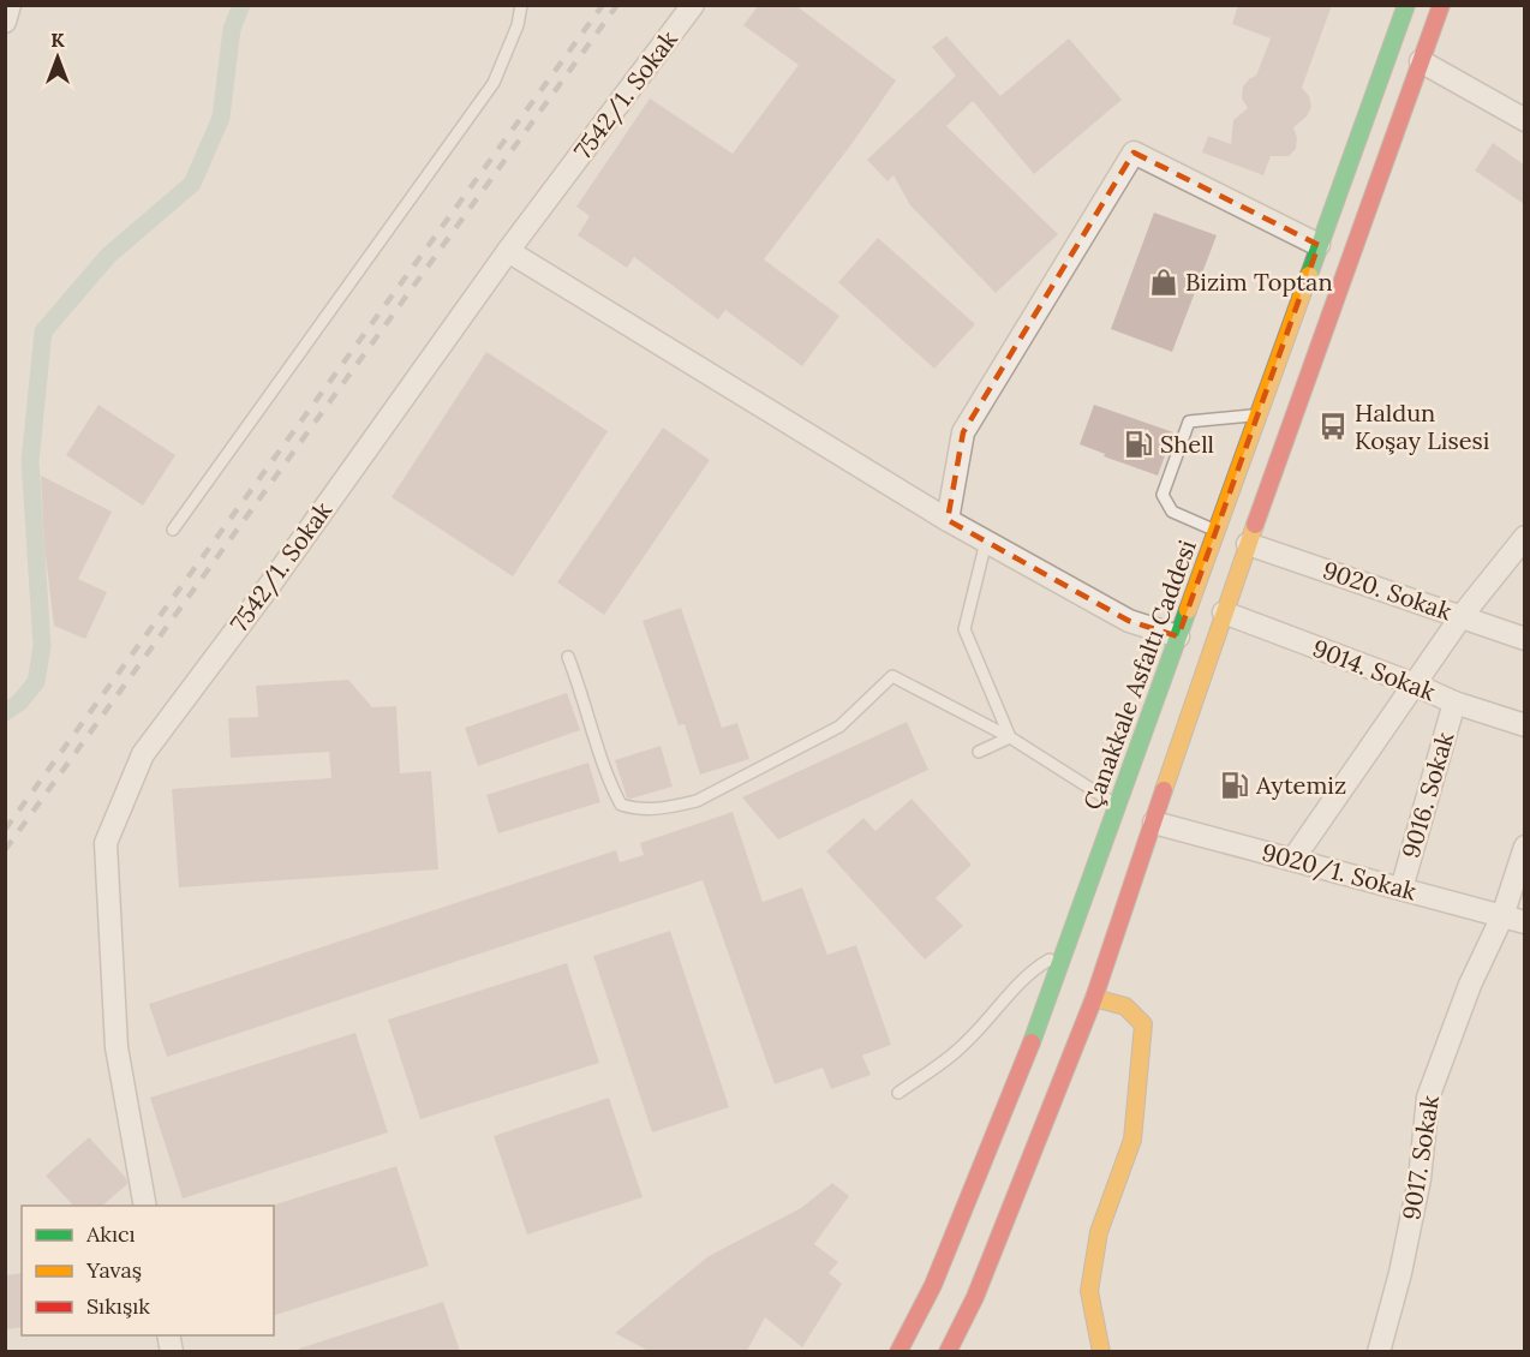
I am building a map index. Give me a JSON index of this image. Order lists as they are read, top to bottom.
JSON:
{
  "streets": {
    "main road": ["Çanakkale Asfaltı Caddesi"],
    "street": [
      "7542/1. Sokak",
      "9020. Sokak",
      "9014. Sokak",
      "9016. Sokak",
      "9020/1. Sokak",
      "9017. Sokak"
    ]
  },
  "crossings": [
    ["9014. Sokak", "9016. Sokak"],
    ["9016. Sokak", "9020/1. Sokak"],
    ["9020/1. Sokak", "9017. Sokak"]
  ],
  "places": {
    "shop": ["Bizim Toptan"],
    "bus stop": ["Haldun Koşay Lisesi"],
    "fuel station": ["Shell", "Aytemiz"]
  },
  "legend": ["Akıcı", "Yavaş", "Sıkışık"],
  "north": "top"
}
